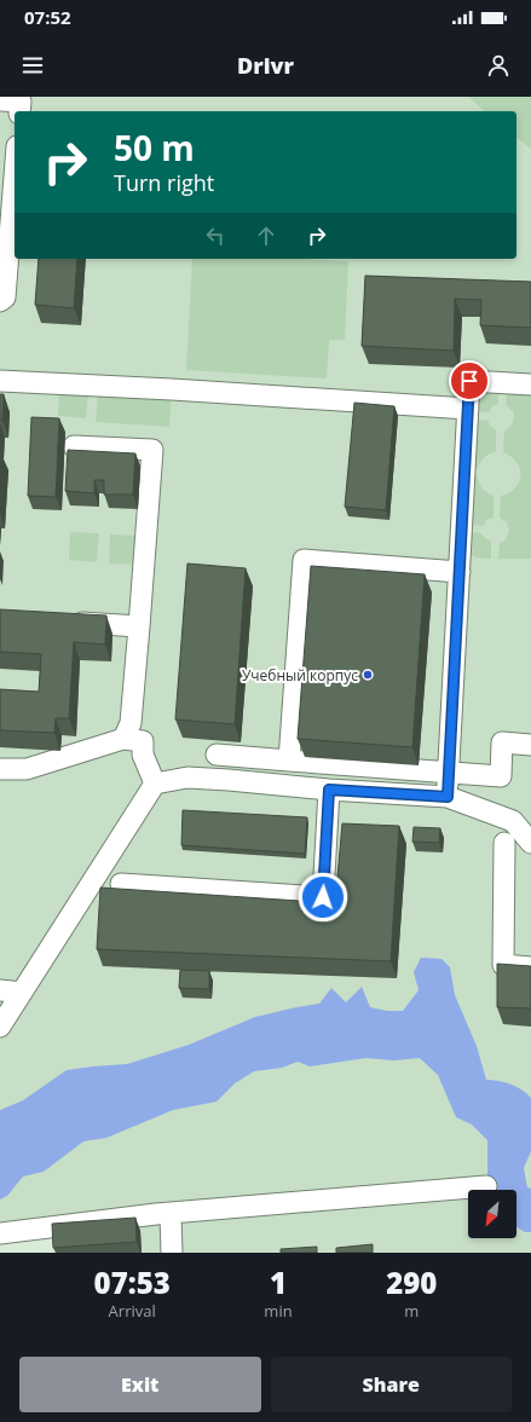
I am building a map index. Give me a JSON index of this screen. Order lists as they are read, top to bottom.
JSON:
{
  "places": ["Учебный корпус"],
  "north": "bottom left",
  "page": {
    "status": "07:52",
    "header": "Drivr",
    "turn": ["50 m", "Turn right"],
    "eta": [
      "07:53",
      "Arrival",
      "1",
      "min",
      "290",
      "m"
    ],
    "buttons": ["Exit", "Share"]
  }
}
